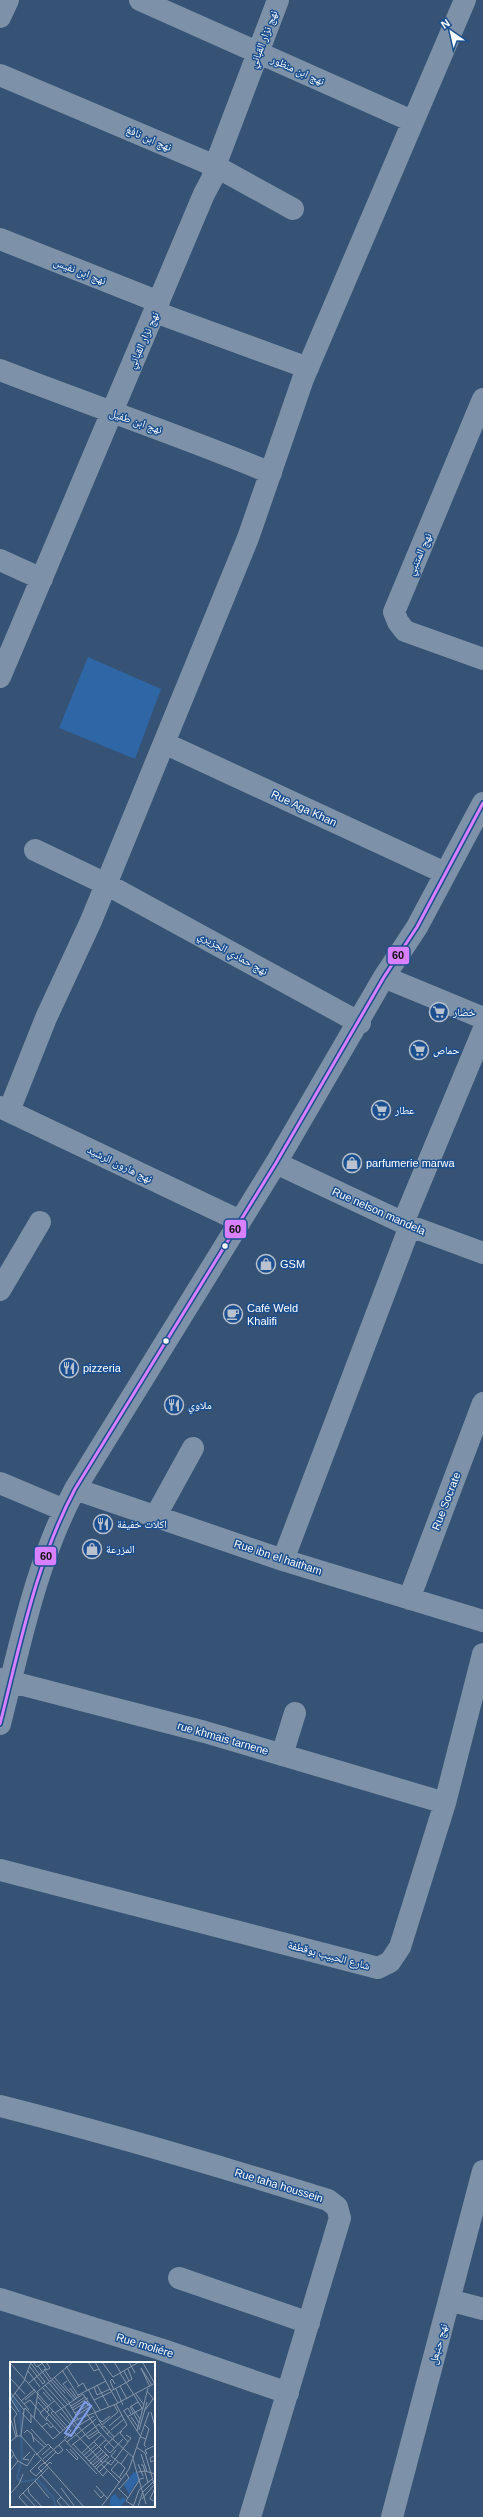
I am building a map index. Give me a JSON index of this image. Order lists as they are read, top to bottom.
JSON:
{
  "streets": {
    "street": [
      "نهج نزار القباني",
      "نهج ابن منظور",
      "نهج ابن نافغ",
      "نهج ابن نفيس",
      "نهج ابن طفيل",
      "نهج المتنبي",
      "Rue Aga Khan",
      "نهج حمادي الجزيري",
      "نهج هارون الرشيد",
      "Rue nelson mandela",
      "Rue Socrate",
      "Rue ibn el haitham",
      "rue khmais tarnene",
      "شارع الحبيب بوقطفة",
      "Rue taha houssein",
      "نهج حنبعل",
      "Rue moliére"
    ]
  },
  "crossings": [
    ["نهج نزار القباني", "نهج ابن منظور"],
    ["نهج نزار القباني", "نهج ابن نافغ"],
    ["نهج نزار القباني", "نهج ابن نفيس"],
    ["نهج نزار القباني", "نهج ابن طفيل"],
    ["Rue Socrate", "Rue ibn el haitham"],
    ["rue khmais tarnene", "شارع الحبيب بوقطفة"],
    ["Rue taha houssein", "Rue moliére"]
  ],
  "places": {
    "supermarket": ["خضار", "حماص", "عطار"],
    "shop": ["parfumerie marwa", "GSM", "المزرعة"],
    "cafe": ["Café Weld Khalifi"],
    "restaurant": ["pizzeria", "ملاوي", "اكلات خفيفة"]
  },
  "lines": ["transit line 60"],
  "north": "top left"
}
